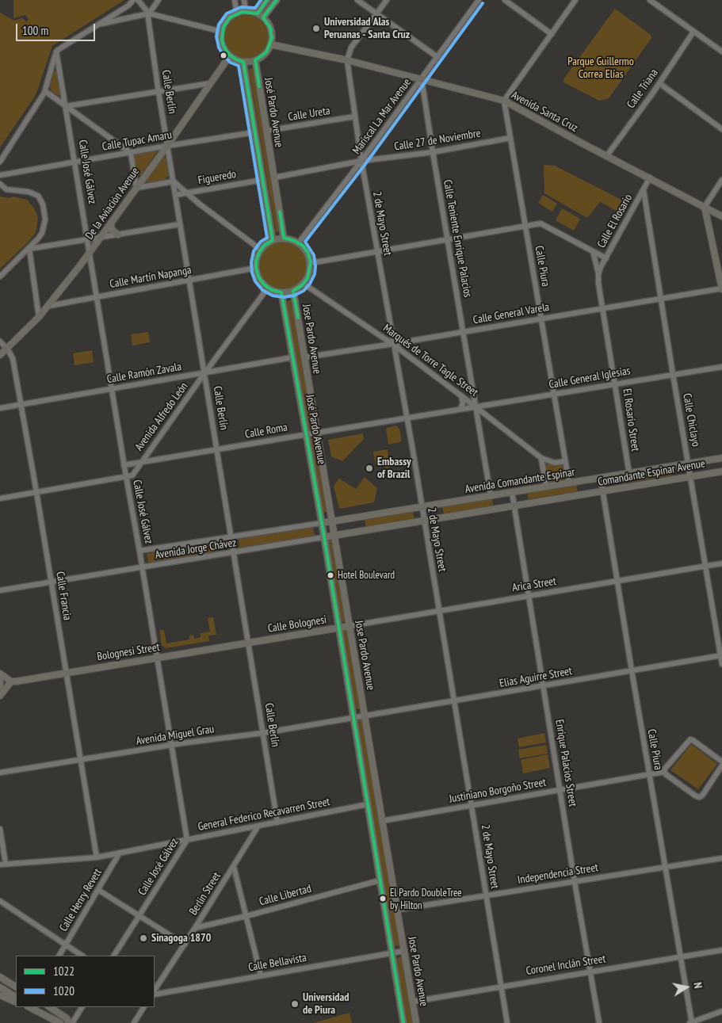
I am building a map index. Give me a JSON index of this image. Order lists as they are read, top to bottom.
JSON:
{
  "streets": {
    "main road": [
      "Avenida Santa Cruz",
      "José Pardo Avenue",
      "De la Aviación Avenue",
      "Jose Pardo Avenue",
      "Comandante Espinar Avenue",
      "Avenida Comandante Espinar",
      "Calle Bolognesi",
      "Bolognesi Street"
    ],
    "street": [
      "Calle Triana",
      "Calle Berlín",
      "Calle Ureta",
      "Mariscal La Mar Avenue",
      "Calle 27 de Noviembre",
      "Calle Tupac Amaru",
      "Calle José Gálvez",
      "Figueredo",
      "Calle El Rosario",
      "2 de Mayo Street",
      "Calle Teniente Enrique Palacios",
      "Calle Piura",
      "Calle Martín Napanga",
      "Calle General Varela",
      "Marqués de Torre Tagle Street",
      "Calle Ramón Zavala",
      "Calle General Iglesias",
      "Avenida Alfredo León",
      "El Rosario Street",
      "Calle Chiclayo",
      "Calle Roma",
      "Avenida Jorge Chávez",
      "Arica Street",
      "Calle Francia",
      "Elias Aguirre Street",
      "Avenida Miguel Grau",
      "Enrique Palacios Street",
      "Justiniano Borgoño Street",
      "General Federico Recavarren Street",
      "Independencia Street",
      "Berlin Street",
      "Calle Libertad",
      "Calle Henry Revett",
      "Calle Bellavista",
      "Coronel Inclán Street"
    ]
  },
  "crossings": [
    ["Calle Triana", "Avenida Santa Cruz"],
    ["Calle Berlín", "Calle Tupac Amaru"],
    ["Calle Berlín", "Figueredo"],
    ["Calle Berlín", "De la Aviación Avenue"],
    ["Calle Berlín", "Calle Martín Napanga"],
    ["Calle Berlín", "Calle Ramón Zavala"],
    ["Calle Berlín", "Avenida Alfredo León"],
    ["Calle Berlín", "Calle Roma"],
    ["Calle Berlín", "Avenida Jorge Chávez"],
    ["Calle Berlín", "Calle Bolognesi"],
    ["Calle Berlín", "Bolognesi Street"],
    ["Calle Berlín", "Avenida Miguel Grau"],
    ["Calle Berlín", "General Federico Recavarren Street"],
    ["Avenida Santa Cruz", "José Pardo Avenue"],
    ["Avenida Santa Cruz", "Mariscal La Mar Avenue"],
    ["Avenida Santa Cruz", "De la Aviación Avenue"],
    ["Avenida Santa Cruz", "Calle El Rosario"],
    ["Avenida Santa Cruz", "2 de Mayo Street"],
    ["Avenida Santa Cruz", "Calle Teniente Enrique Palacios"],
    ["Avenida Santa Cruz", "Calle Piura"],
    ["José Pardo Avenue", "Calle Ureta"],
    ["José Pardo Avenue", "Mariscal La Mar Avenue"],
    ["José Pardo Avenue", "Calle 27 de Noviembre"],
    ["José Pardo Avenue", "Calle Tupac Amaru"],
    ["José Pardo Avenue", "Figueredo"],
    ["José Pardo Avenue", "De la Aviación Avenue"],
    ["José Pardo Avenue", "Calle Martín Napanga"],
    ["José Pardo Avenue", "Jose Pardo Avenue"],
    ["José Pardo Avenue", "Marqués de Torre Tagle Street"],
    ["José Pardo Avenue", "Calle Ramón Zavala"],
    ["José Pardo Avenue", "Avenida Alfredo León"],
    ["José Pardo Avenue", "Calle Roma"],
    ["José Pardo Avenue", "Avenida Comandante Espinar"],
    ["José Pardo Avenue", "Avenida Jorge Chávez"],
    ["Calle Ureta", "2 de Mayo Street"],
    ["Mariscal La Mar Avenue", "Calle 27 de Noviembre"],
    ["Mariscal La Mar Avenue", "2 de Mayo Street"],
    ["Mariscal La Mar Avenue", "Calle Teniente Enrique Palacios"],
    ["Mariscal La Mar Avenue", "Calle Martín Napanga"],
    ["Mariscal La Mar Avenue", "Jose Pardo Avenue"],
    ["Mariscal La Mar Avenue", "Marqués de Torre Tagle Street"],
    ["Mariscal La Mar Avenue", "Avenida Alfredo León"],
    ["Calle 27 de Noviembre", "2 de Mayo Street"],
    ["Calle 27 de Noviembre", "Calle Teniente Enrique Palacios"],
    ["Calle 27 de Noviembre", "Calle Piura"],
    ["Calle Tupac Amaru", "Calle José Gálvez"],
    ["Calle Tupac Amaru", "De la Aviación Avenue"],
    ["Calle José Gálvez", "De la Aviación Avenue"],
    ["Calle José Gálvez", "Calle Martín Napanga"],
    ["Calle José Gálvez", "Calle Ramón Zavala"],
    ["Calle José Gálvez", "Avenida Alfredo León"],
    ["Calle José Gálvez", "Calle Roma"],
    ["Calle José Gálvez", "Avenida Jorge Chávez"],
    ["Calle José Gálvez", "Bolognesi Street"],
    ["Calle José Gálvez", "Avenida Miguel Grau"],
    ["Calle José Gálvez", "General Federico Recavarren Street"],
    ["De la Aviación Avenue", "Calle Martín Napanga"],
    ["De la Aviación Avenue", "Calle Francia"],
    ["Calle El Rosario", "El Rosario Street"],
    ["Calle El Rosario", "Calle Chiclayo"],
    ["2 de Mayo Street", "Calle General Varela"],
    ["2 de Mayo Street", "Marqués de Torre Tagle Street"],
    ["2 de Mayo Street", "Calle General Iglesias"],
    ["2 de Mayo Street", "Avenida Comandante Espinar"],
    ["2 de Mayo Street", "Arica Street"],
    ["2 de Mayo Street", "Elias Aguirre Street"],
    ["2 de Mayo Street", "Justiniano Borgoño Street"],
    ["2 de Mayo Street", "Independencia Street"],
    ["2 de Mayo Street", "Coronel Inclán Street"],
    ["Calle Teniente Enrique Palacios", "Calle General Varela"],
    ["Calle Teniente Enrique Palacios", "Marqués de Torre Tagle Street"],
    ["Calle Teniente Enrique Palacios", "Calle General Iglesias"],
    ["Calle Teniente Enrique Palacios", "Avenida Comandante Espinar"],
    ["Calle Piura", "Calle General Varela"],
    ["Calle Piura", "Marqués de Torre Tagle Street"],
    ["Calle Piura", "Calle General Iglesias"],
    ["Calle Piura", "Comandante Espinar Avenue"],
    ["Calle Piura", "Avenida Comandante Espinar"],
    ["Calle Piura", "Arica Street"],
    ["Calle Piura", "Elias Aguirre Street"],
    ["Calle Piura", "Justiniano Borgoño Street"],
    ["Calle Piura", "Independencia Street"],
    ["Calle Piura", "Coronel Inclán Street"],
    ["Calle Martín Napanga", "Jose Pardo Avenue"],
    ["Calle Martín Napanga", "Marqués de Torre Tagle Street"],
    ["Calle Martín Napanga", "Avenida Alfredo León"],
    ["Calle General Varela", "Jose Pardo Avenue"],
    ["Calle General Varela", "Marqués de Torre Tagle Street"],
    ["Calle General Varela", "El Rosario Street"],
    ["Calle General Varela", "Calle Chiclayo"],
    ["Jose Pardo Avenue", "Marqués de Torre Tagle Street"],
    ["Jose Pardo Avenue", "Calle General Iglesias"],
    ["Jose Pardo Avenue", "Avenida Alfredo León"],
    ["Jose Pardo Avenue", "Calle Roma"],
    ["Jose Pardo Avenue", "Avenida Comandante Espinar"],
    ["Jose Pardo Avenue", "Avenida Jorge Chávez"],
    ["Jose Pardo Avenue", "Arica Street"],
    ["Jose Pardo Avenue", "Calle Bolognesi"],
    ["Jose Pardo Avenue", "Elias Aguirre Street"],
    ["Jose Pardo Avenue", "Avenida Miguel Grau"],
    ["Jose Pardo Avenue", "Justiniano Borgoño Street"],
    ["Jose Pardo Avenue", "General Federico Recavarren Street"],
    ["Jose Pardo Avenue", "Independencia Street"],
    ["Jose Pardo Avenue", "Calle Libertad"],
    ["Jose Pardo Avenue", "Calle Bellavista"],
    ["Jose Pardo Avenue", "Coronel Inclán Street"],
    ["Marqués de Torre Tagle Street", "Calle General Iglesias"],
    ["Marqués de Torre Tagle Street", "Avenida Alfredo León"],
    ["Calle Ramón Zavala", "Avenida Alfredo León"],
    ["Calle Ramón Zavala", "Calle Francia"],
    ["Calle General Iglesias", "El Rosario Street"],
    ["Calle General Iglesias", "Calle Chiclayo"],
    ["Calle General Iglesias", "Calle Roma"],
    ["Avenida Alfredo León", "Calle Roma"],
    ["El Rosario Street", "Avenida Comandante Espinar"],
    ["Calle Chiclayo", "Comandante Espinar Avenue"],
    ["Calle Chiclayo", "Avenida Comandante Espinar"],
    ["Calle Chiclayo", "Arica Street"],
    ["Calle Chiclayo", "Elias Aguirre Street"],
    ["Comandante Espinar Avenue", "Enrique Palacios Street"],
    ["Avenida Comandante Espinar", "Avenida Jorge Chávez"],
    ["Avenida Jorge Chávez", "Calle Francia"],
    ["Arica Street", "Calle Bolognesi"],
    ["Arica Street", "Enrique Palacios Street"],
    ["Calle Francia", "Bolognesi Street"],
    ["Calle Francia", "Avenida Miguel Grau"],
    ["Calle Francia", "General Federico Recavarren Street"],
    ["Calle Bolognesi", "Bolognesi Street"],
    ["Elias Aguirre Street", "Avenida Miguel Grau"],
    ["Elias Aguirre Street", "Enrique Palacios Street"],
    ["Enrique Palacios Street", "Justiniano Borgoño Street"],
    ["Enrique Palacios Street", "Independencia Street"],
    ["Enrique Palacios Street", "Coronel Inclán Street"],
    ["General Federico Recavarren Street", "Berlin Street"],
    ["General Federico Recavarren Street", "Calle Henry Revett"],
    ["Berlin Street", "Calle Libertad"]
  ],
  "parks": ["Parque Guillermo Correa Elías"],
  "places": [
    "Universidad Alas Peruanas - Santa Cruz",
    "Embassy of Brazil",
    "Hotel Boulevard",
    "El Pardo DoubleTree by Hilton",
    "Sinagoga 1870",
    "Universidad de Piura"
  ],
  "lines": ["transit line 1022", "transit line 1020"],
  "legend": ["1022", "1020"],
  "scale_bar": "100 m",
  "north": "right"
}
